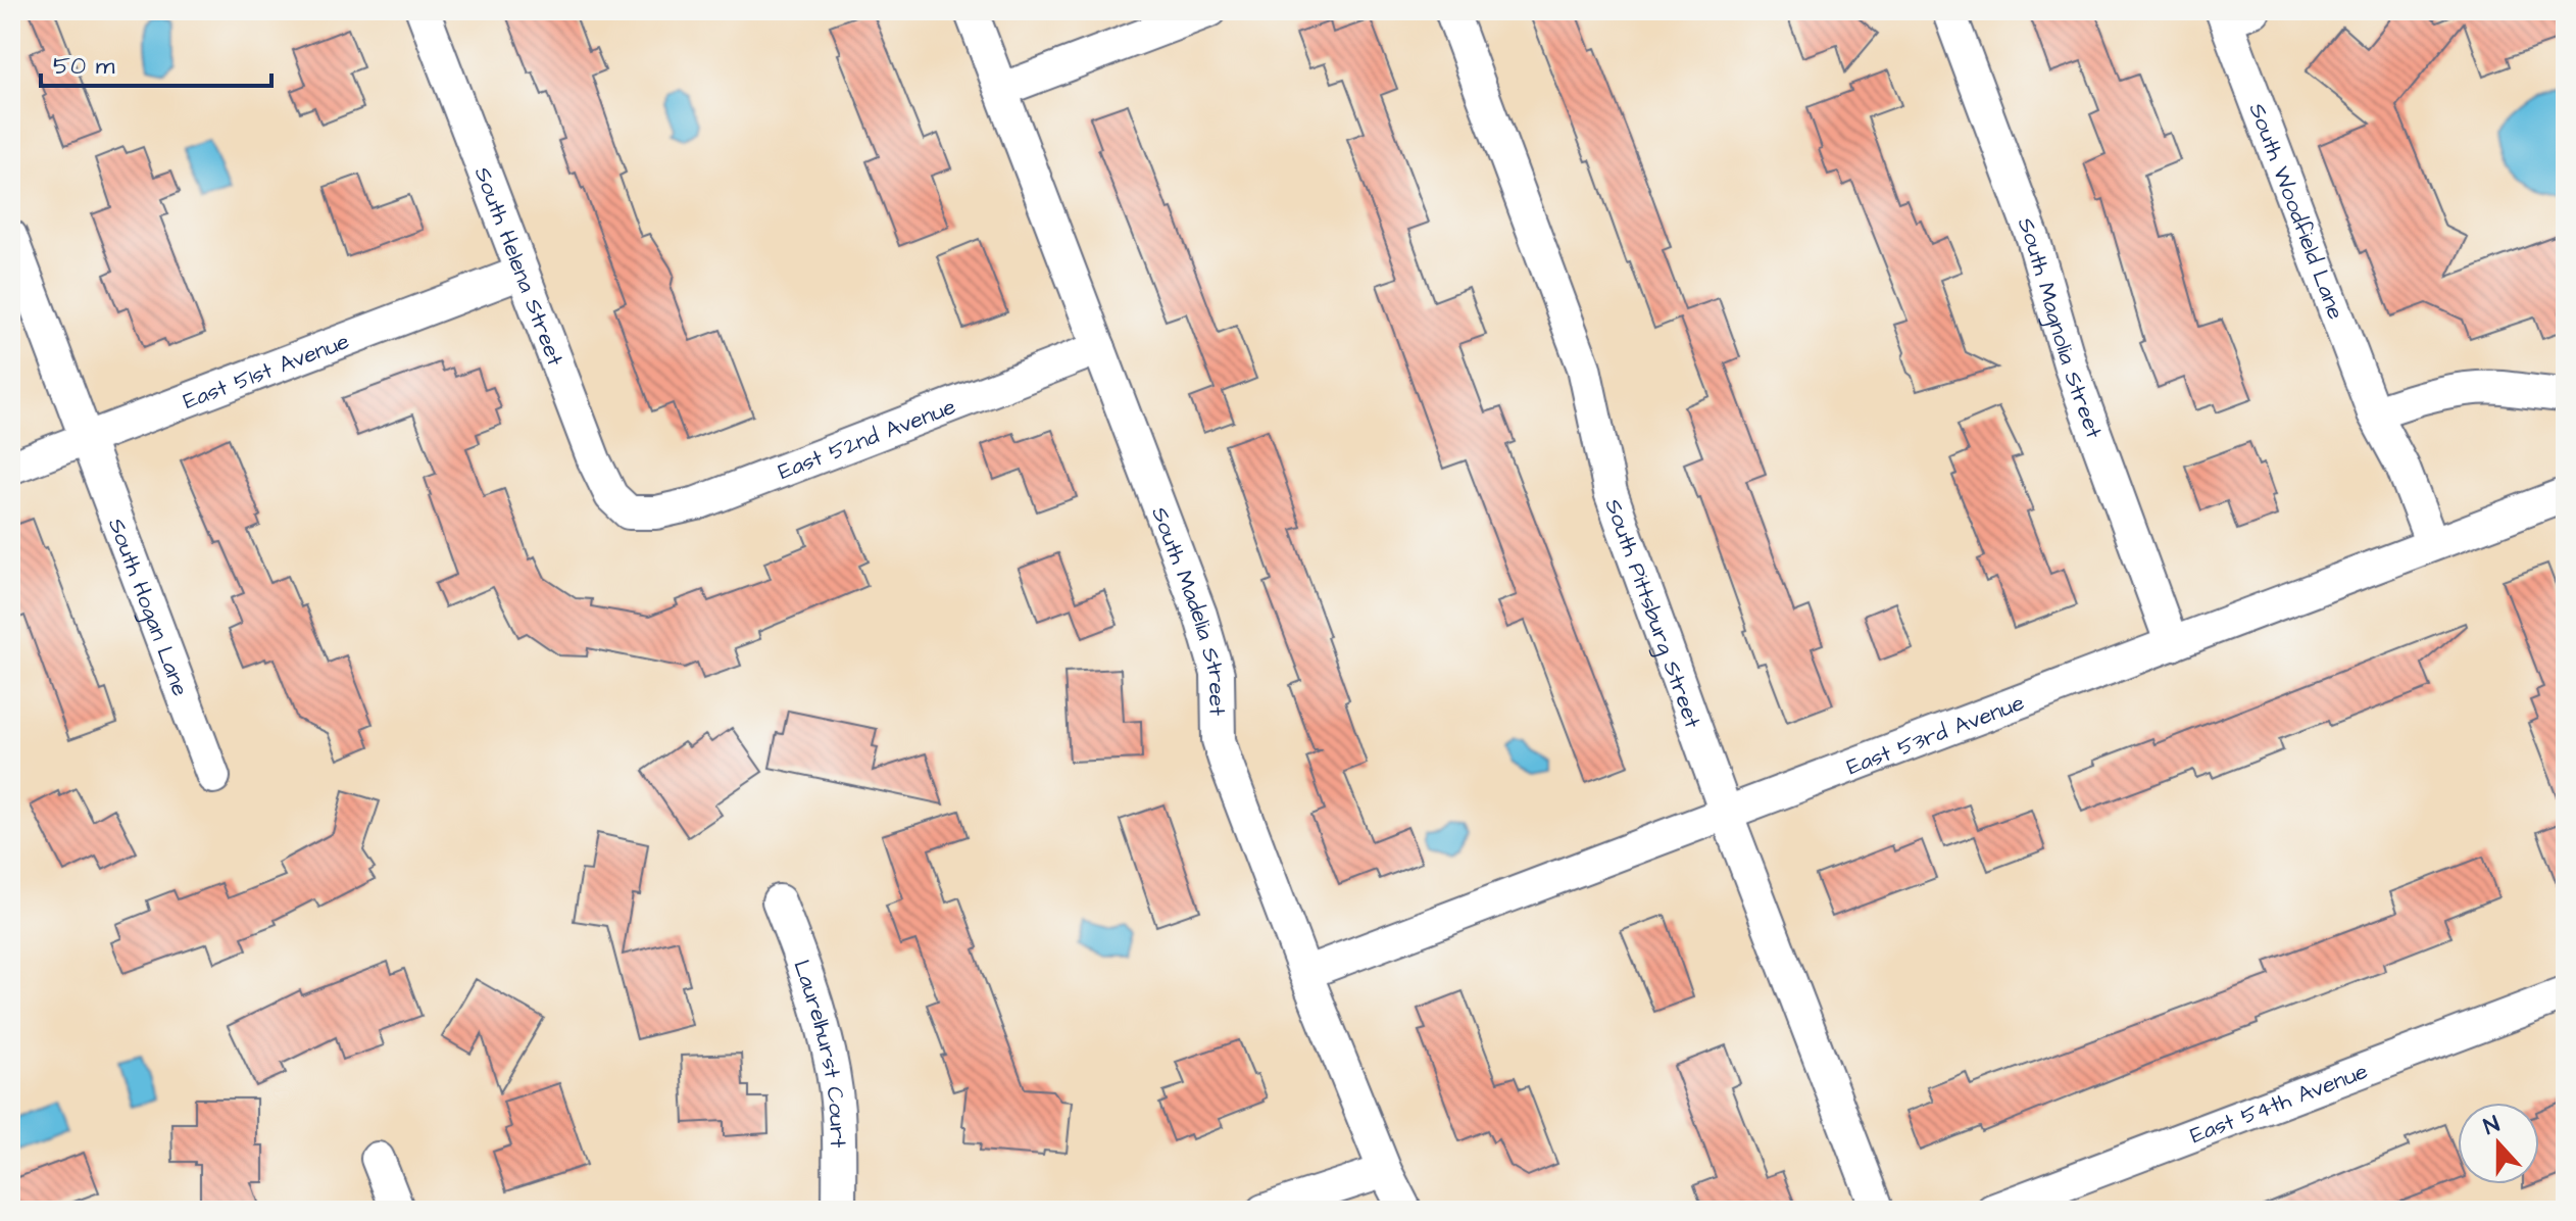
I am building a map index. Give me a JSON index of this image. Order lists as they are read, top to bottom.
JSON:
{
  "streets": {
    "street": [
      "South Woodfield Lane",
      "South Helena Street",
      "South Magnolia Street",
      "East 51st Avenue",
      "East 52nd Avenue",
      "South Hogan Lane",
      "South Madelia Street",
      "South Pittsburg Street",
      "East 53rd Avenue",
      "Laurelhurst Court",
      "East 54th Avenue"
    ]
  },
  "crossings": [
    ["South Woodfield Lane", "East 53rd Avenue"],
    ["South Helena Street", "East 51st Avenue"],
    ["South Helena Street", "East 52nd Avenue"],
    ["South Magnolia Street", "East 53rd Avenue"],
    ["East 51st Avenue", "South Hogan Lane"],
    ["East 52nd Avenue", "South Madelia Street"],
    ["South Madelia Street", "East 53rd Avenue"],
    ["South Pittsburg Street", "East 53rd Avenue"]
  ],
  "scale_bar": "50 m",
  "north": "top"
}
